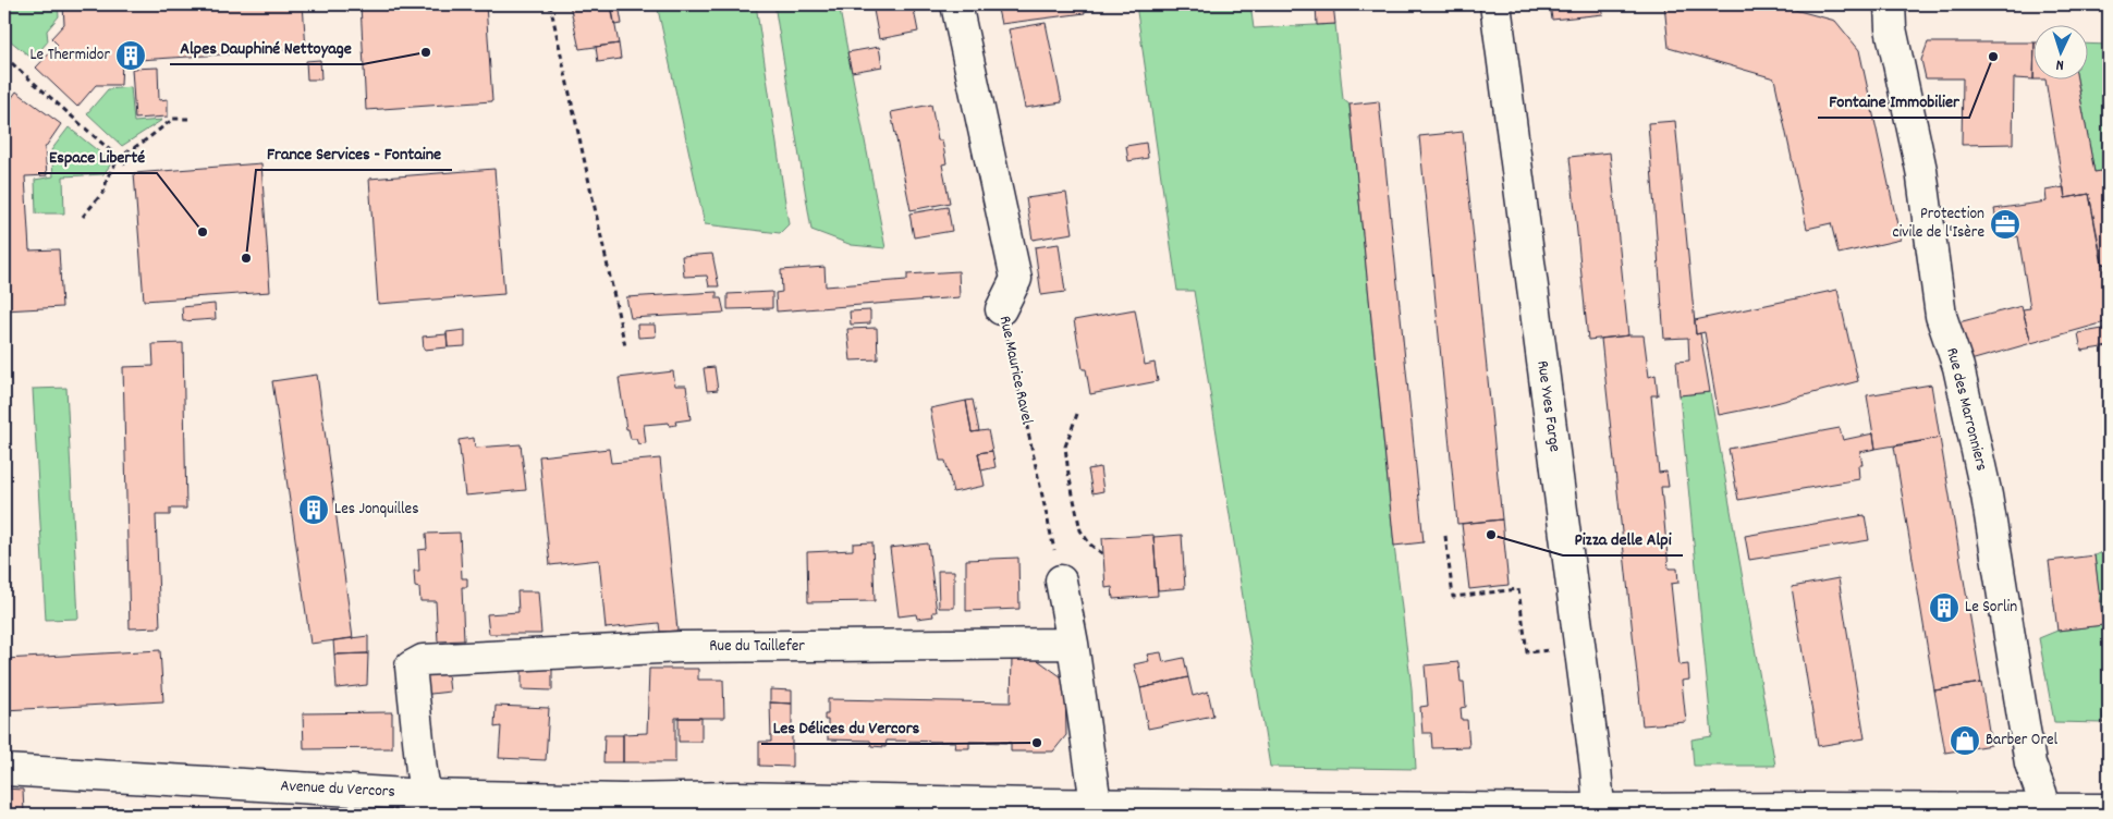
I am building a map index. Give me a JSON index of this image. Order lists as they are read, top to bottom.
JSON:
{
  "streets": {
    "street": [
      "Rue Maurice Ravel",
      "Rue Yves Farge",
      "Rue des Marronniers",
      "Rue du Taillefer",
      "Avenue du Vercors"
    ]
  },
  "crossings": [
    ["Rue Yves Farge", "Avenue du Vercors"],
    ["Rue des Marronniers", "Avenue du Vercors"],
    ["Rue du Taillefer", "Avenue du Vercors"]
  ],
  "places": {
    "other": [
      "Alpes Dauphiné Nettoyage",
      "Fontaine Immobilier",
      "Espace Liberté",
      "France Services - Fontaine",
      "Pizza delle Alpi",
      "Les Délices du Vercors"
    ],
    "building": ["Le Thermidor", "Les Jonquilles", "Le Sorlin"],
    "office": ["Protection civile de l'Isère"],
    "shop": ["Barber Orel"]
  },
  "north": "bottom"
}
